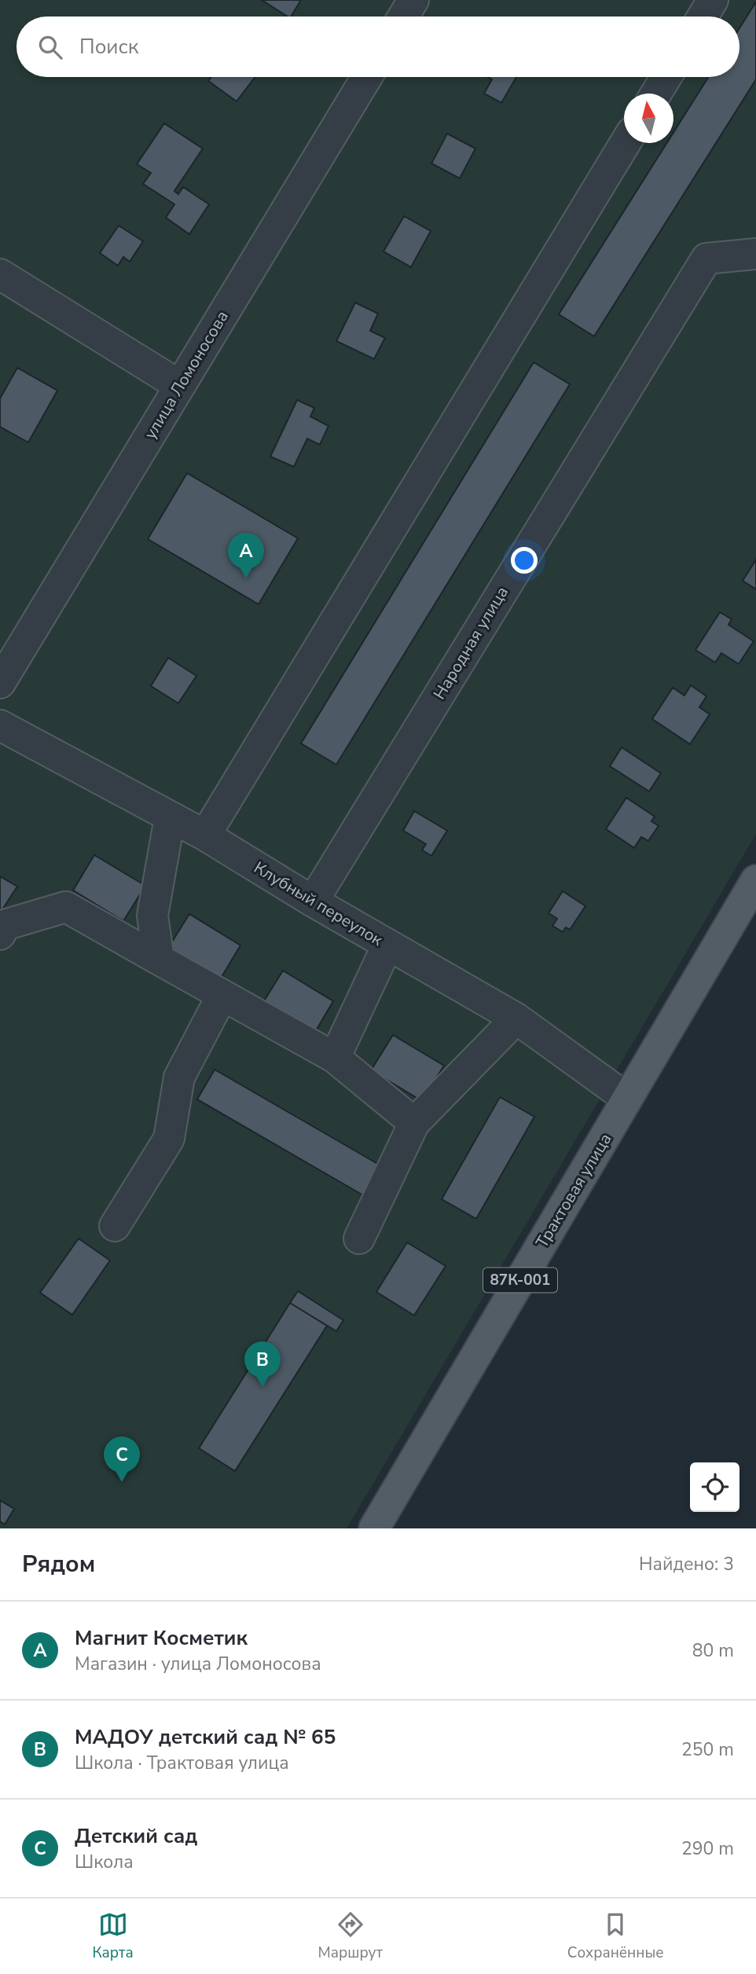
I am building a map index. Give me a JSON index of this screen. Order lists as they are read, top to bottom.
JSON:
{
  "streets": {
    "main road": ["Трактовая улица", "87К-001"],
    "street": ["улица Ломоносова", "Народная улица", "Клубный переулок"]
  },
  "crossings": [
    ["Народная улица", "Клубный переулок"],
    ["Клубный переулок", "Трактовая улица"]
  ],
  "north": "top",
  "page": {
    "search": "Поиск",
    "pins": ["A", "B", "C"],
    "heading": ["Рядом", "Найдено: 3"],
    "list": [
      {
        "mark": "A",
        "name": "Магнит Косметик",
        "note": "Магазин · улица Ломоносова",
        "value": "80 m"
      },
      {
        "mark": "B",
        "name": "МАДОУ детский сад № 65",
        "note": "Школа · Трактовая улица",
        "value": "250 m"
      },
      {
        "mark": "C",
        "name": "Детский сад",
        "note": "Школа",
        "value": "290 m"
      }
    ],
    "nav": ["Карта", "Маршрут", "Сохранённые"]
  }
}
